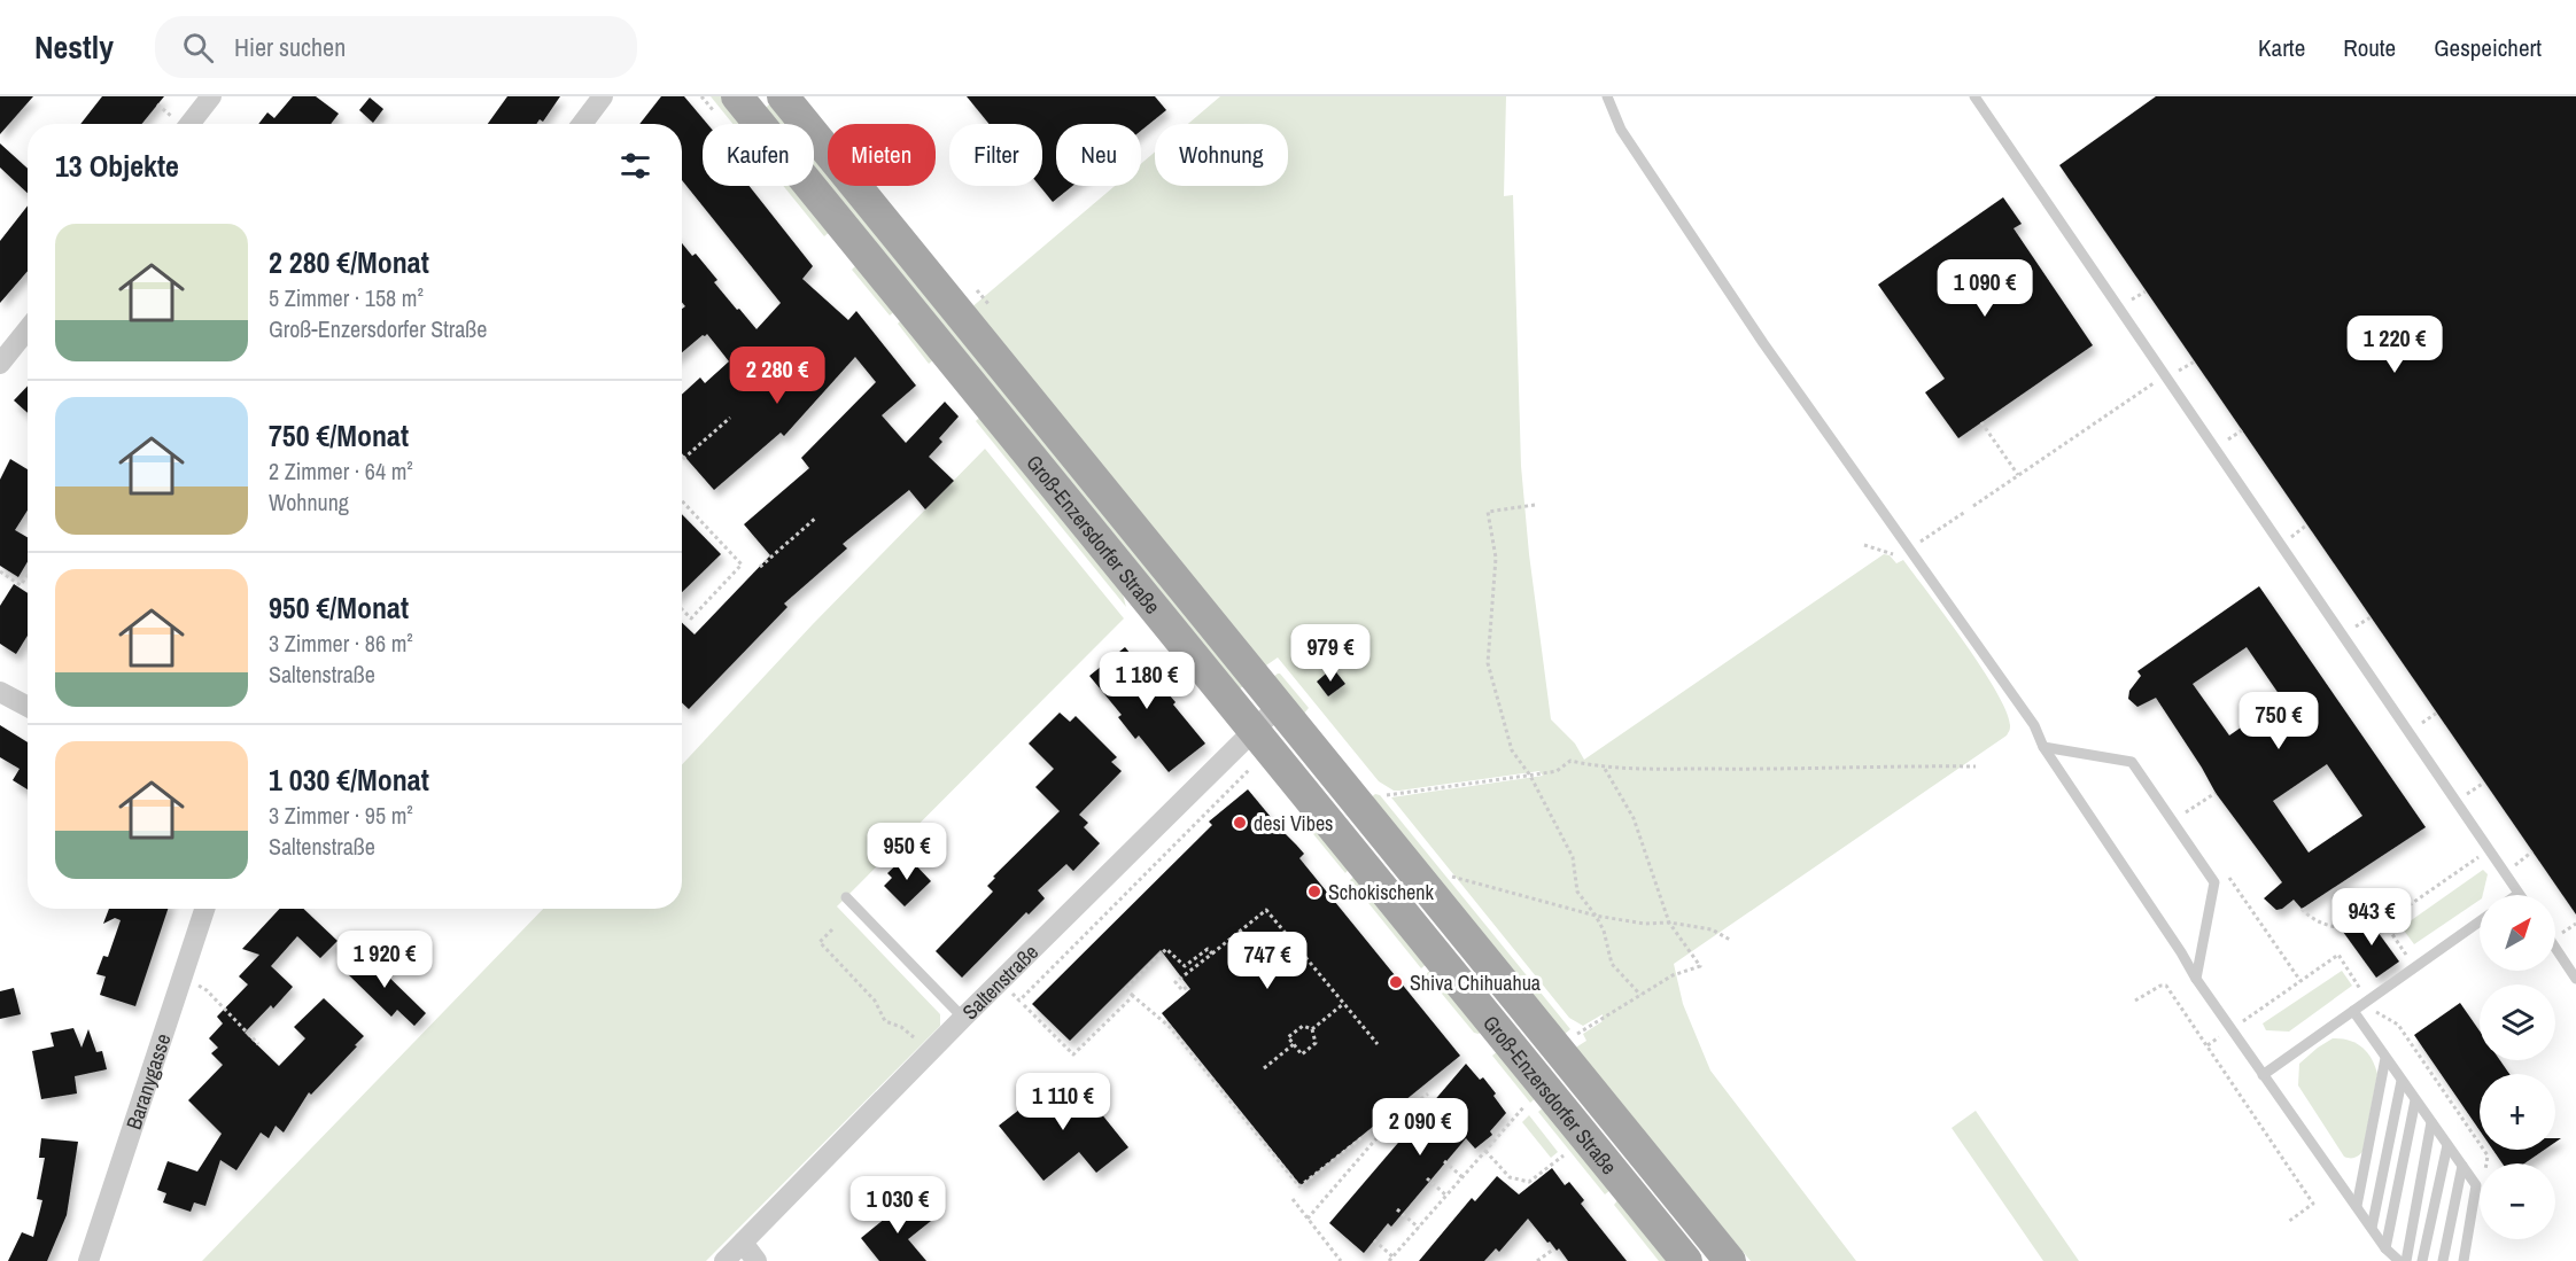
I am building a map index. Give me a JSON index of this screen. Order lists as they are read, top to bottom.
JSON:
{
  "streets": {
    "main road": ["Groß-Enzersdorfer Straße"],
    "street": ["Saltenstraße", "Baranygasse"]
  },
  "crossings": [
    ["Groß-Enzersdorfer Straße", "Saltenstraße"]
  ],
  "places": ["desi Vibes", "Schokischenk", "Shiva Chihuahua"],
  "north": "top right",
  "page": {
    "header": "Nestly",
    "search": "Hier suchen",
    "nav": ["Karte", "Route", "Gespeichert"],
    "chip": [
      "Kaufen",
      "Mieten",
      "Filter",
      "Neu",
      "Wohnung"
    ],
    "heading": "13 Objekte",
    "list": [
      {
        "name": "2 280 €/Monat",
        "note": "5 Zimmer · 158 m² · Groß-Enzersdorfer Straße"
      },
      {
        "name": "750 €/Monat",
        "note": "2 Zimmer · 64 m² · Wohnung"
      },
      {
        "name": "950 €/Monat",
        "note": "3 Zimmer · 86 m² · Saltenstraße"
      },
      {
        "name": "1 030 €/Monat",
        "note": "3 Zimmer · 95 m² · Saltenstraße"
      }
    ],
    "price": [
      "1 090 €",
      "1 220 €",
      "2 280 €",
      "979 €",
      "1 180 €",
      "750 €",
      "950 €",
      "943 €",
      "1 920 €",
      "747 €",
      "1 110 €",
      "2 090 €",
      "1 030 €"
    ],
    "map_buttons": ["+", "−"]
  }
}
